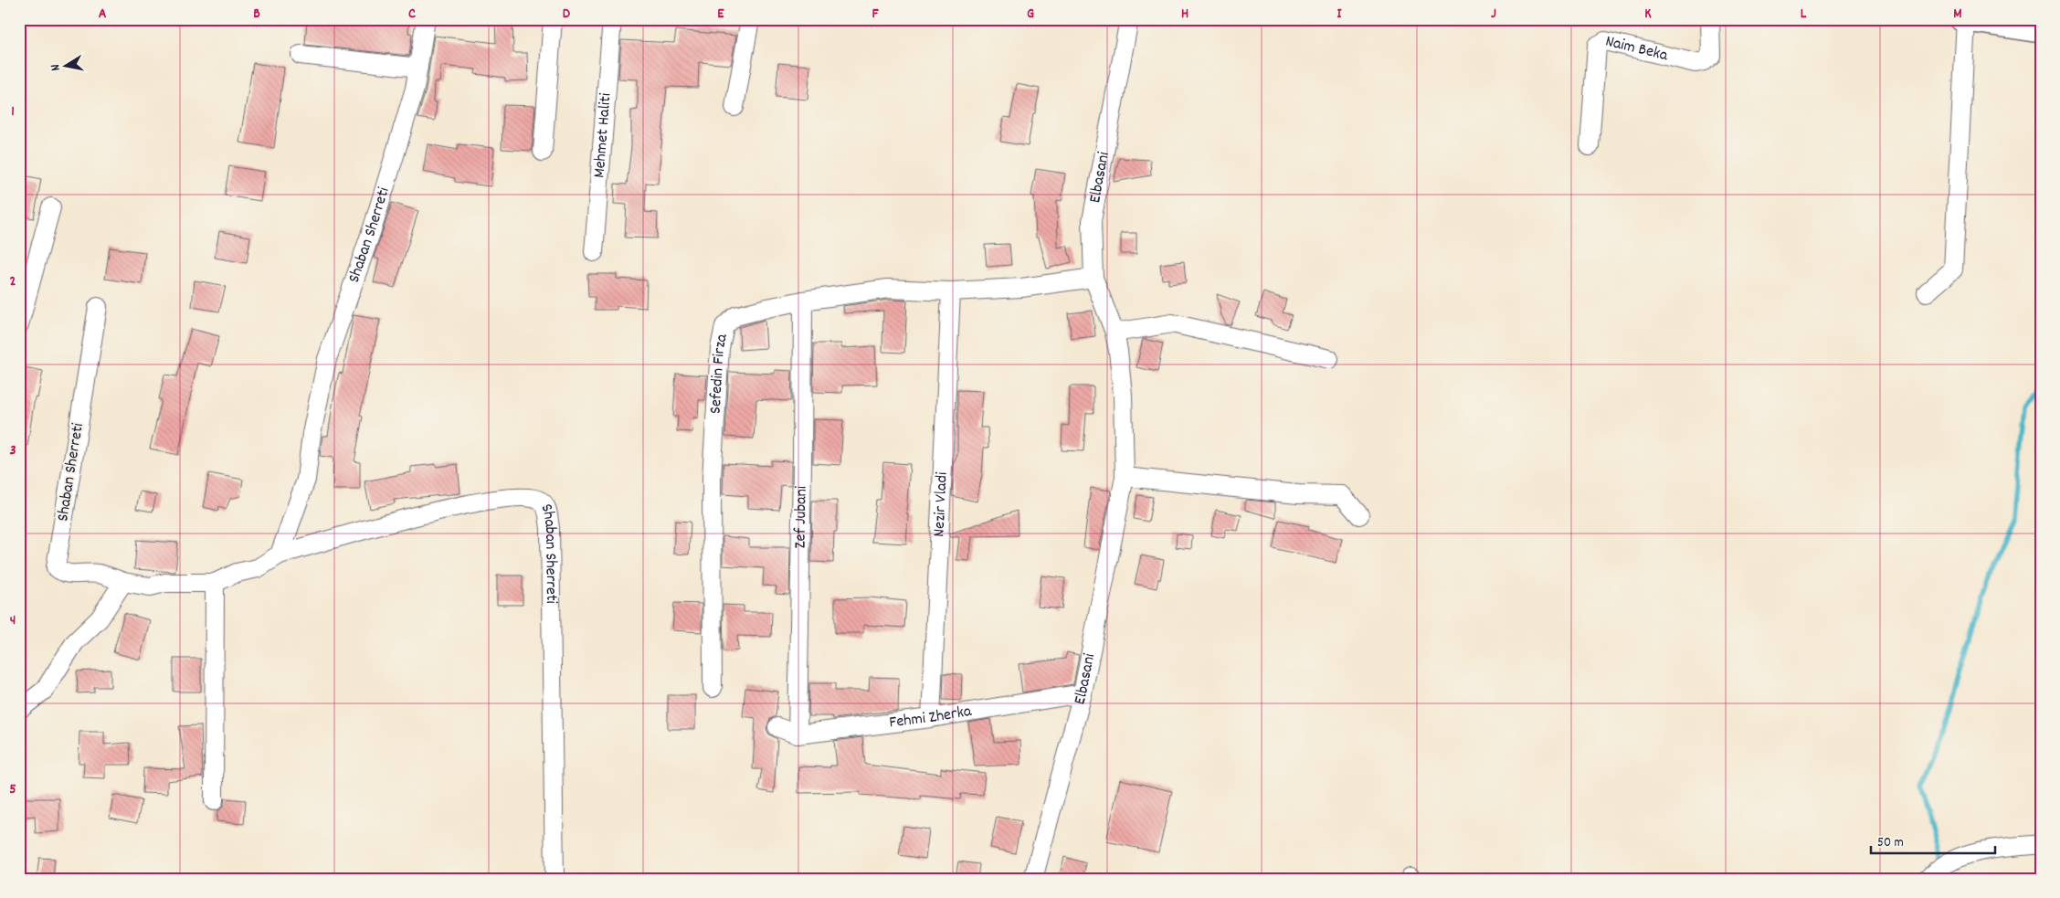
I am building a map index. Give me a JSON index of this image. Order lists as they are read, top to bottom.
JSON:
{
  "streets": {
    "street": [
      "Naim Beka",
      "Mehmet Haliti",
      "Elbasani",
      "Shaban Sherreti",
      "Sefedin Firza",
      "Nezir Vladi",
      "Zef Jubani",
      "Fehmi Zherka"
    ]
  },
  "crossings": [
    ["Elbasani", "Sefedin Firza"],
    ["Elbasani", "Fehmi Zherka"],
    ["Sefedin Firza", "Nezir Vladi"],
    ["Sefedin Firza", "Zef Jubani"],
    ["Nezir Vladi", "Fehmi Zherka"],
    ["Zef Jubani", "Fehmi Zherka"]
  ],
  "scale_bar": "50 m",
  "north": "left",
  "grid": {
    "columns": [
      "A",
      "B",
      "C",
      "D",
      "E",
      "F",
      "G",
      "H",
      "I",
      "J",
      "K",
      "L",
      "M"
    ],
    "rows": [
      "1",
      "2",
      "3",
      "4",
      "5"
    ]
  }
}
